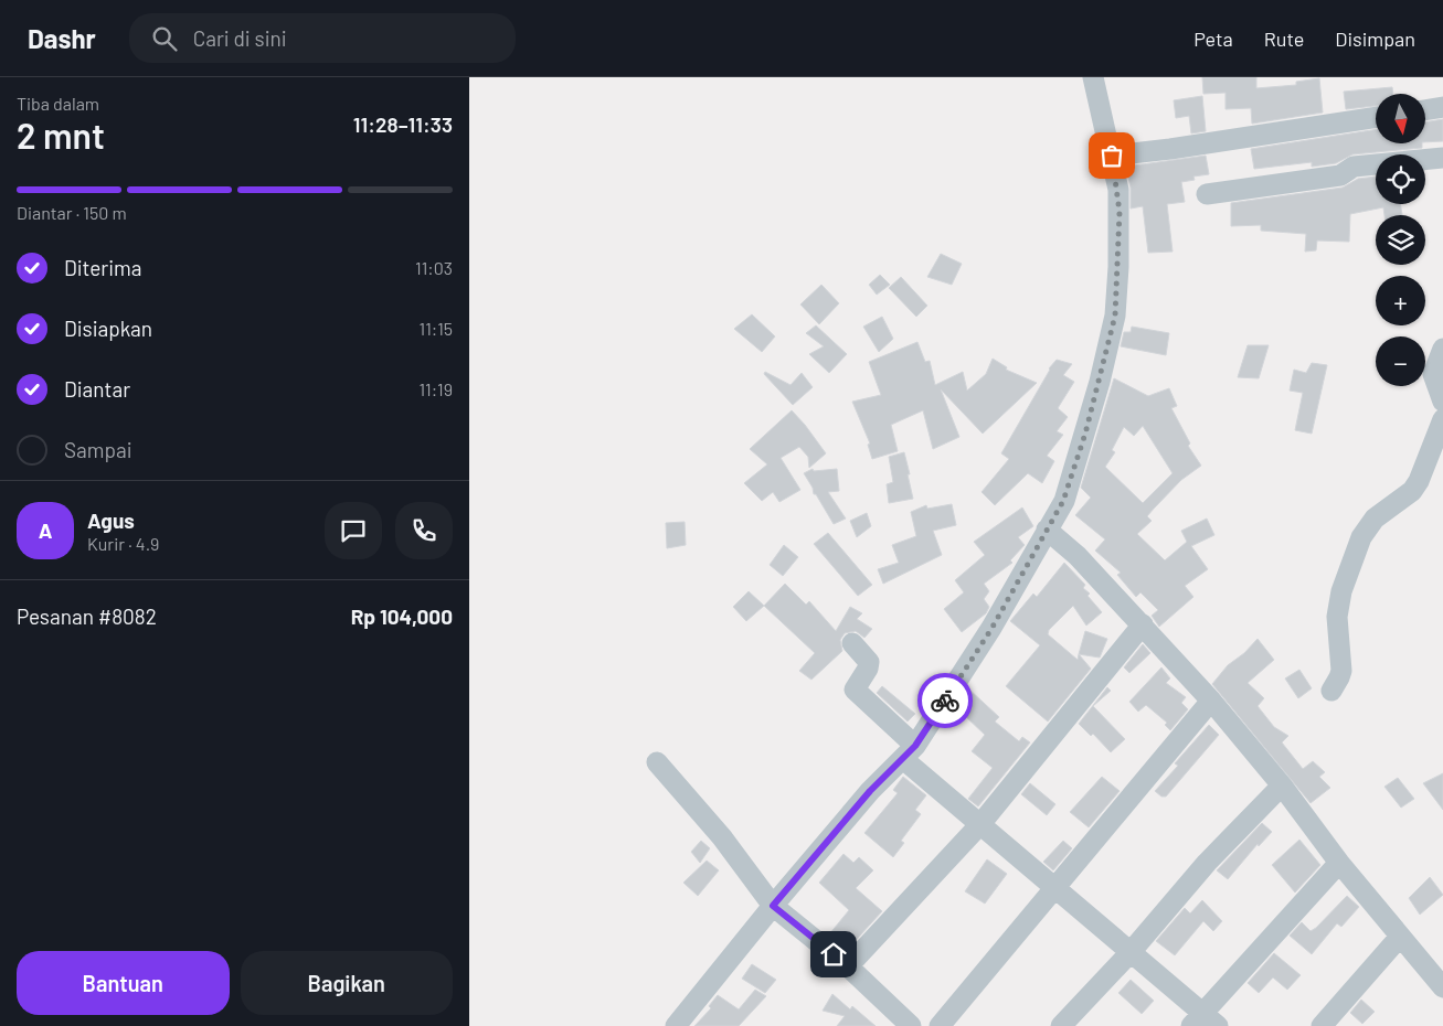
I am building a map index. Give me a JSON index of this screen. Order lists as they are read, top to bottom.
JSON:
{
  "north": "bottom",
  "page": {
    "header": "Dashr",
    "search": "Cari di sini",
    "nav": ["Peta", "Rute", "Disimpan"],
    "heading": ["2 mnt", "Tiba dalam", "11:28–11:33"],
    "panel": [
      "Agus",
      "Kurir · 4.9",
      "Pesanan #8082",
      "Rp 104,000"
    ],
    "map_buttons": ["+", "−"],
    "bar": "Diantar · 150 m",
    "list": [
      ["Diterima", "11:03"],
      ["Disiapkan", "11:15"],
      ["Diantar", "11:19"],
      "Sampai"
    ],
    "round": "A",
    "buttons": ["Bantuan", "Bagikan"]
  }
}
